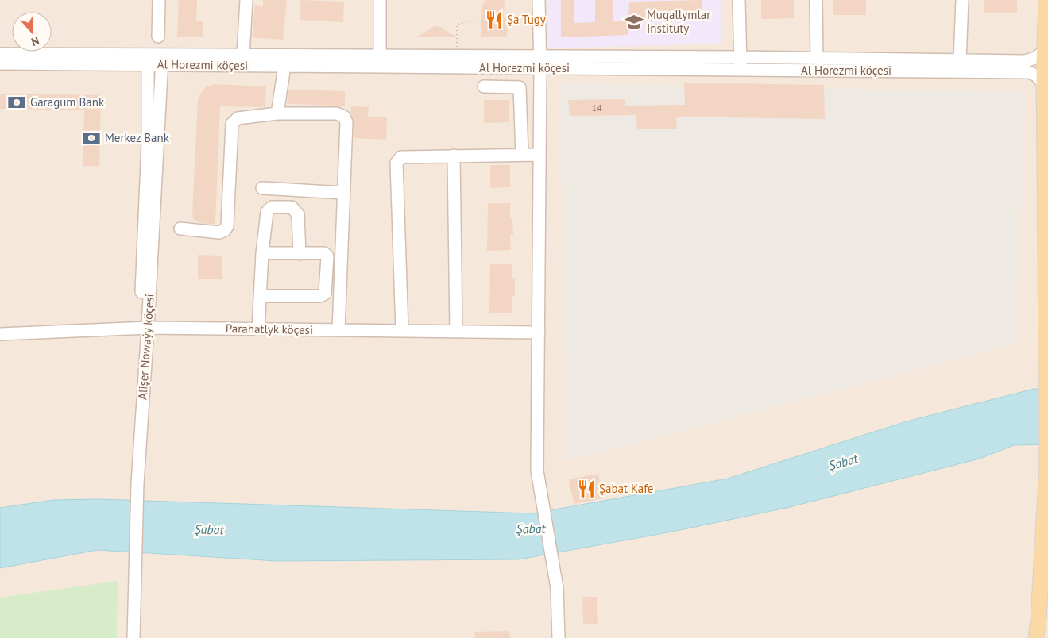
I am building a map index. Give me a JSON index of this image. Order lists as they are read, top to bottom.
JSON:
{
  "streets": {
    "street": ["Al Horezmi köçesi", "Parahatlyk köçesi", "Alişer Nowaýy köçesi"]
  },
  "crossings": [
    ["Al Horezmi köçesi", "Alişer Nowaýy köçesi"],
    ["Parahatlyk köçesi", "Alişer Nowaýy köçesi"]
  ],
  "water": ["Şabat"],
  "places": {
    "restaurant": ["Şa Tugy", "Şabat Kafe"],
    "school or university": ["Mugallymlar Instituty"],
    "bank": ["Garagum Bank", "Merkez Bank"]
  },
  "house_numbers": ["14"],
  "north": "bottom"
}
